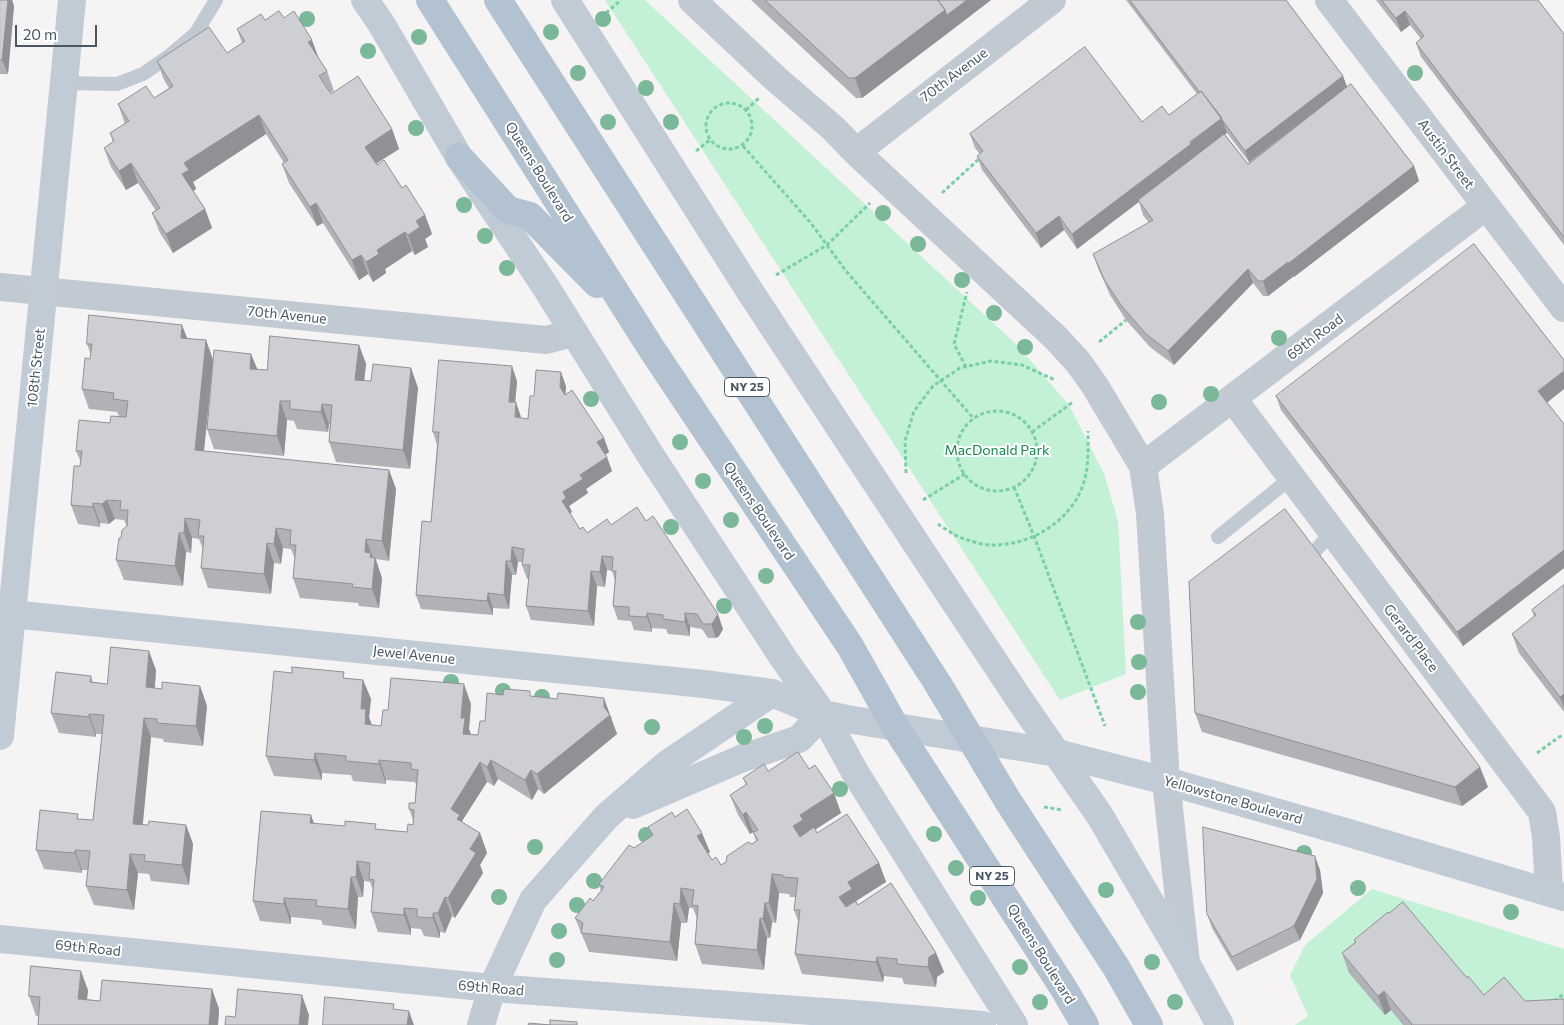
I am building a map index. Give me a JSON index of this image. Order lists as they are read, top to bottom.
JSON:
{
  "streets": {
    "main road": ["Queens Boulevard", "NY 25"],
    "street": [
      "70th Avenue",
      "Austin Street",
      "69th Road",
      "108th Street",
      "Gerard Place",
      "Jewel Avenue",
      "Yellowstone Boulevard"
    ]
  },
  "crossings": [
    ["70th Avenue", "108th Street"],
    ["Austin Street", "69th Road"],
    ["Queens Boulevard", "Jewel Avenue"],
    ["Queens Boulevard", "Yellowstone Boulevard"],
    ["69th Road", "Gerard Place"],
    ["108th Street", "Jewel Avenue"],
    ["NY 25", "Yellowstone Boulevard"],
    ["Gerard Place", "Yellowstone Boulevard"],
    ["Jewel Avenue", "Yellowstone Boulevard"]
  ],
  "parks": ["MacDonald Park"],
  "scale_bar": "20 m"
}
